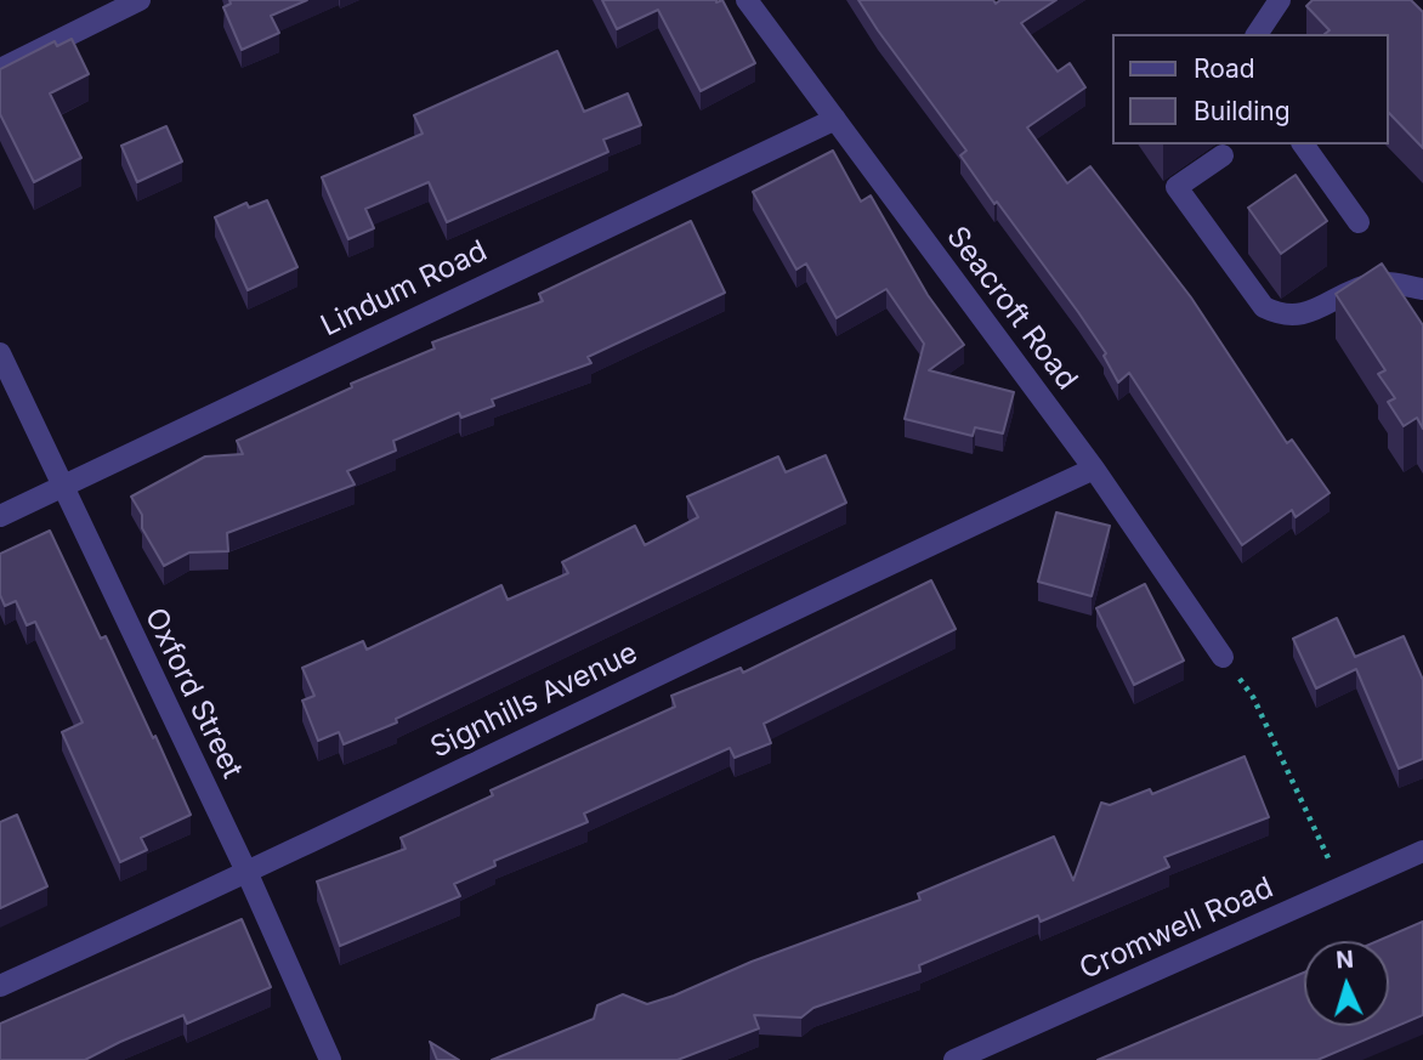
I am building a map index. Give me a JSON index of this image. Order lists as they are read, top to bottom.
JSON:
{
  "streets": {
    "street": [
      "Lindum Road",
      "Seacroft Road",
      "Oxford Street",
      "Signhills Avenue",
      "Cromwell Road"
    ]
  },
  "crossings": [
    ["Lindum Road", "Seacroft Road"],
    ["Lindum Road", "Oxford Street"],
    ["Seacroft Road", "Signhills Avenue"],
    ["Oxford Street", "Signhills Avenue"]
  ],
  "legend": ["Road", "Building"],
  "north": "top"
}
